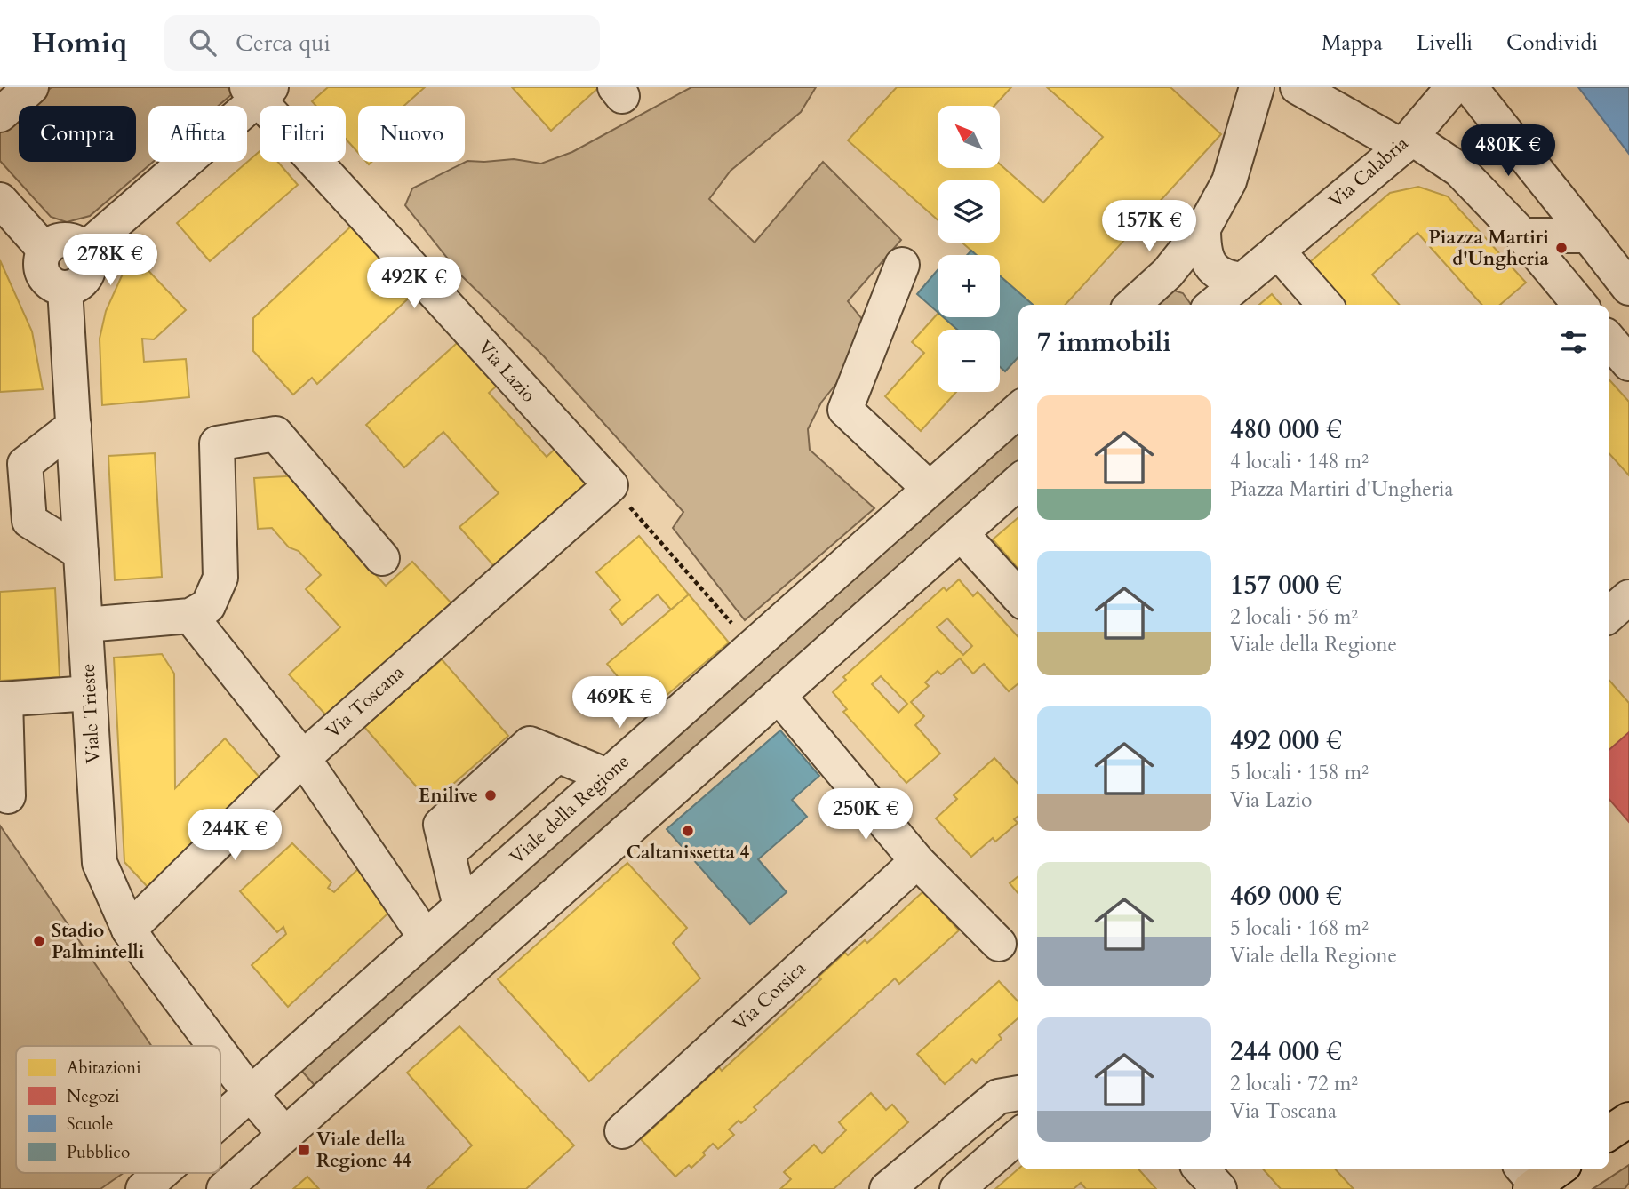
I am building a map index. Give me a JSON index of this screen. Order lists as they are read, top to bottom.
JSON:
{
  "streets": {
    "street": [
      "Via Calabria",
      "Via Lazio",
      "Via Toscana",
      "Viale Trieste",
      "Viale della Regione",
      "Via Corsica"
    ]
  },
  "crossings": [
    ["Via Lazio", "Via Toscana"],
    ["Via Toscana", "Viale Trieste"],
    ["Viale Trieste", "Viale della Regione"]
  ],
  "places": {
    "other": [
      "Piazza Martiri d'Ungheria",
      "Enilive",
      "Caltanissetta 4",
      "Stadio Palmintelli"
    ],
    "transit": ["Viale della Regione 44"]
  },
  "legend": [
    "Abitazioni",
    "Negozi",
    "Scuole",
    "Pubblico"
  ],
  "north": "top left",
  "page": {
    "header": "Homiq",
    "search": "Cerca qui",
    "nav": ["Mappa", "Livelli", "Condividi"],
    "map_buttons": ["+", "−"],
    "chip": [
      "Compra",
      "Affitta",
      "Filtri",
      "Nuovo"
    ],
    "price": [
      "480K €",
      "157K €",
      "278K €",
      "492K €",
      "469K €",
      "250K €",
      "244K €"
    ],
    "heading": "7 immobili",
    "list": [
      {
        "name": "480 000 €",
        "note": "4 locali · 148 m² · Piazza Martiri d'Ungheria"
      },
      {
        "name": "157 000 €",
        "note": "2 locali · 56 m² · Viale della Regione"
      },
      {
        "name": "492 000 €",
        "note": "5 locali · 158 m² · Via Lazio"
      },
      {
        "name": "469 000 €",
        "note": "5 locali · 168 m² · Viale della Regione"
      },
      {
        "name": "244 000 €",
        "note": "2 locali · 72 m² · Via Toscana"
      }
    ]
  }
}
